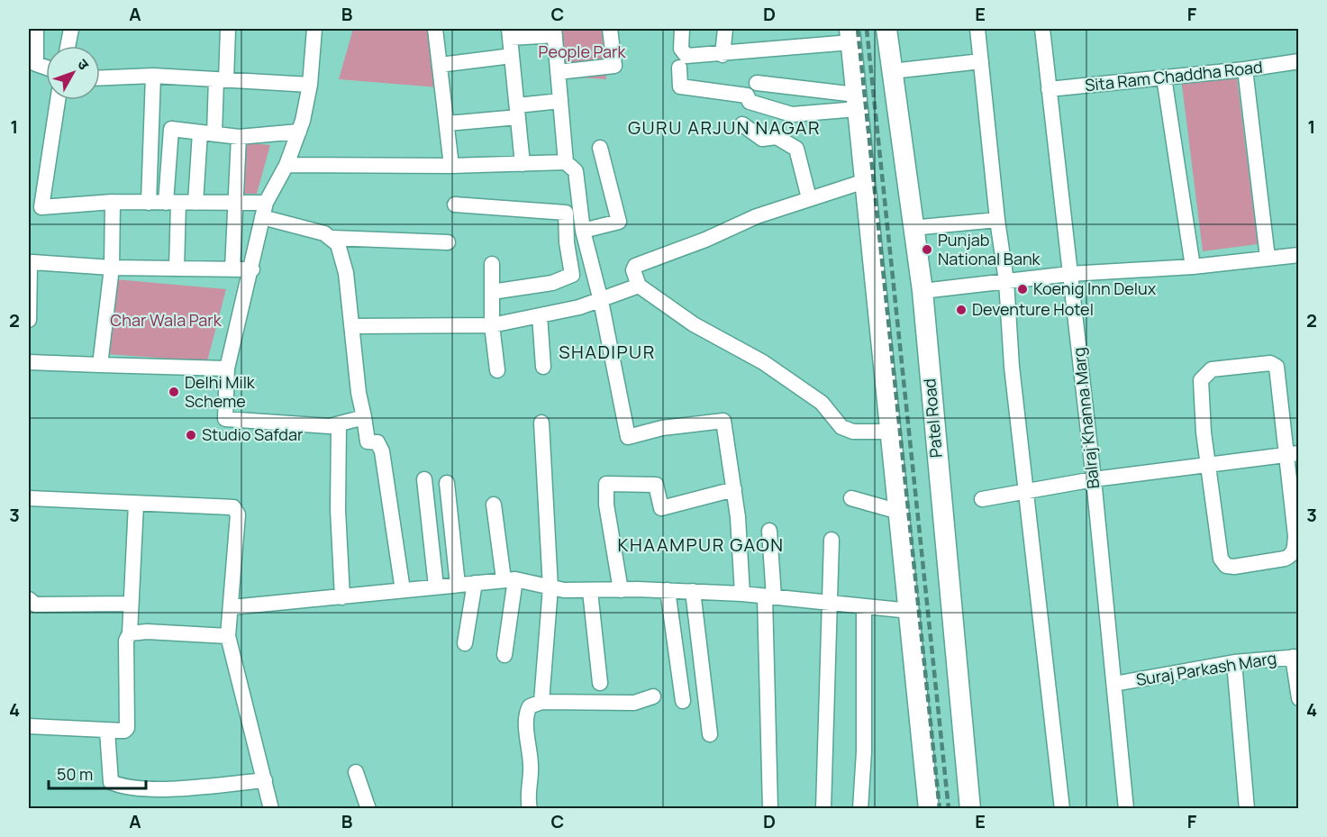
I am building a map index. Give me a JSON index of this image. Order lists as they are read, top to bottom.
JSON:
{
  "streets": {
    "main road": ["Patel Road"],
    "street": ["Sita Ram Chaddha Road", "Balraj Khanna Marg", "Suraj Parkash Marg"]
  },
  "crossings": [
    ["Sita Ram Chaddha Road", "Balraj Khanna Marg"],
    ["Balraj Khanna Marg", "Suraj Parkash Marg"]
  ],
  "districts": ["GURU ARJUN NAGAR", "SHADIPUR", "KHAAMPUR GAON"],
  "parks": ["People Park", "Char Wala Park"],
  "places": [
    "Punjab National Bank",
    "Koenig Inn Delux",
    "Deventure Hotel",
    "Delhi Milk Scheme",
    "Studio Safdar"
  ],
  "scale_bar": "50 m",
  "north": "top right",
  "grid": {
    "columns": [
      "A",
      "B",
      "C",
      "D",
      "E",
      "F"
    ],
    "rows": [
      "1",
      "2",
      "3",
      "4"
    ]
  }
}
